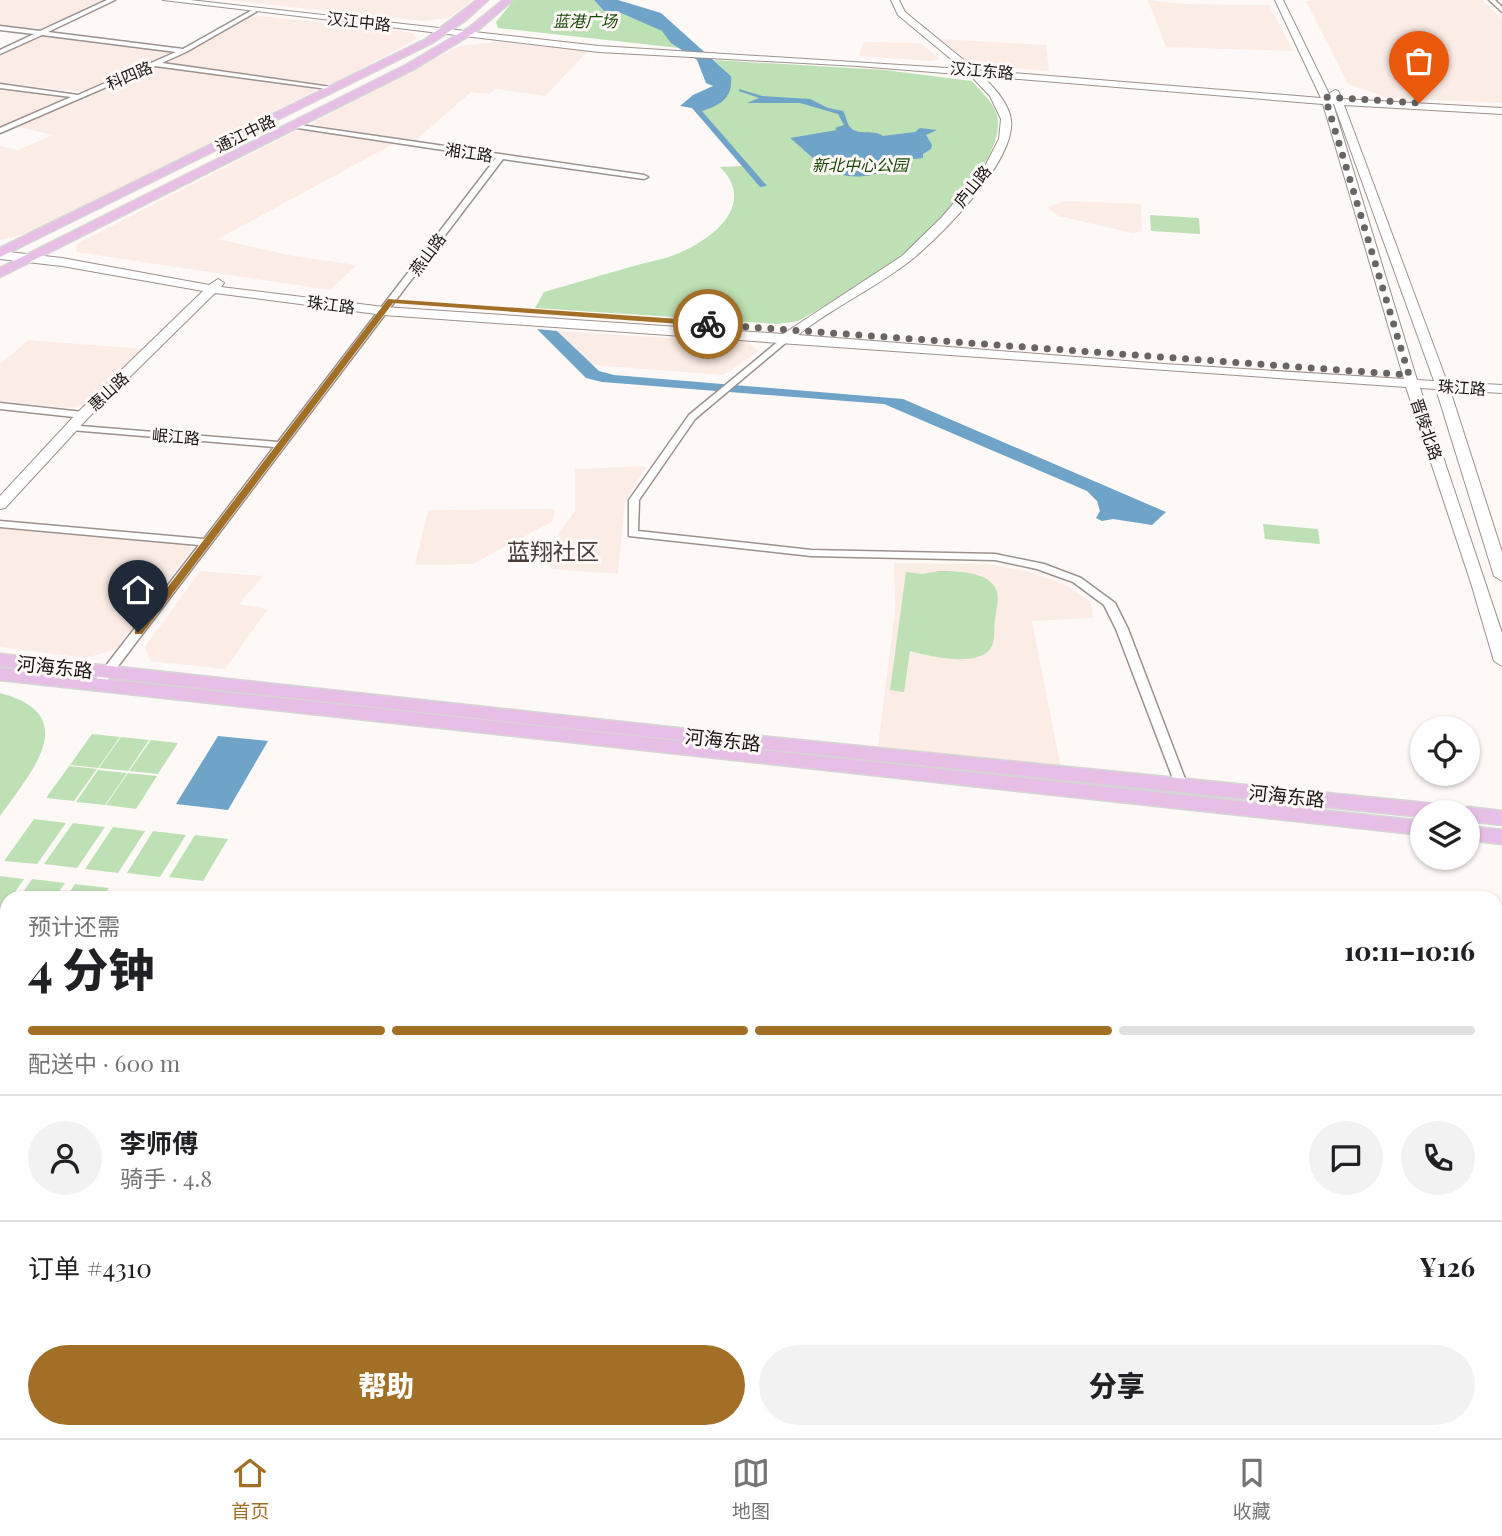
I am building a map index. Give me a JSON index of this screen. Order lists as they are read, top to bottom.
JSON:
{
  "streets": {
    "main road": [
      "汉江中路",
      "汉江东路",
      "通江中路",
      "庐山路",
      "珠江路",
      "惠山路",
      "晋陵北路",
      "河海东路"
    ],
    "street": [
      "科四路",
      "湘江路",
      "燕山路",
      "岷江路"
    ]
  },
  "crossings": [
    ["汉江中路", "汉江东路"],
    ["汉江中路", "科四路"],
    ["汉江中路", "通江中路"],
    ["汉江东路", "通江中路"],
    ["汉江东路", "庐山路"],
    ["汉江东路", "晋陵北路"],
    ["通江中路", "湘江路"],
    ["通江中路", "珠江路"],
    ["湘江路", "燕山路"],
    ["庐山路", "珠江路"],
    ["燕山路", "珠江路"],
    ["燕山路", "岷江路"],
    ["燕山路", "河海东路"],
    ["珠江路", "惠山路"],
    ["珠江路", "晋陵北路"],
    ["惠山路", "岷江路"]
  ],
  "districts": ["蓝翔社区"],
  "parks": ["蓝港广场", "新北中心公园"],
  "page": {
    "heading": ["4 分钟", "预计还需", "10:11–10:16"],
    "panel": [
      "李师傅",
      "骑手 · 4.8",
      "订单 #4310",
      "¥126"
    ],
    "bar": "配送中 · 600 m",
    "buttons": ["帮助", "分享"],
    "tabs": ["首页", "地图", "收藏"]
  }
}
